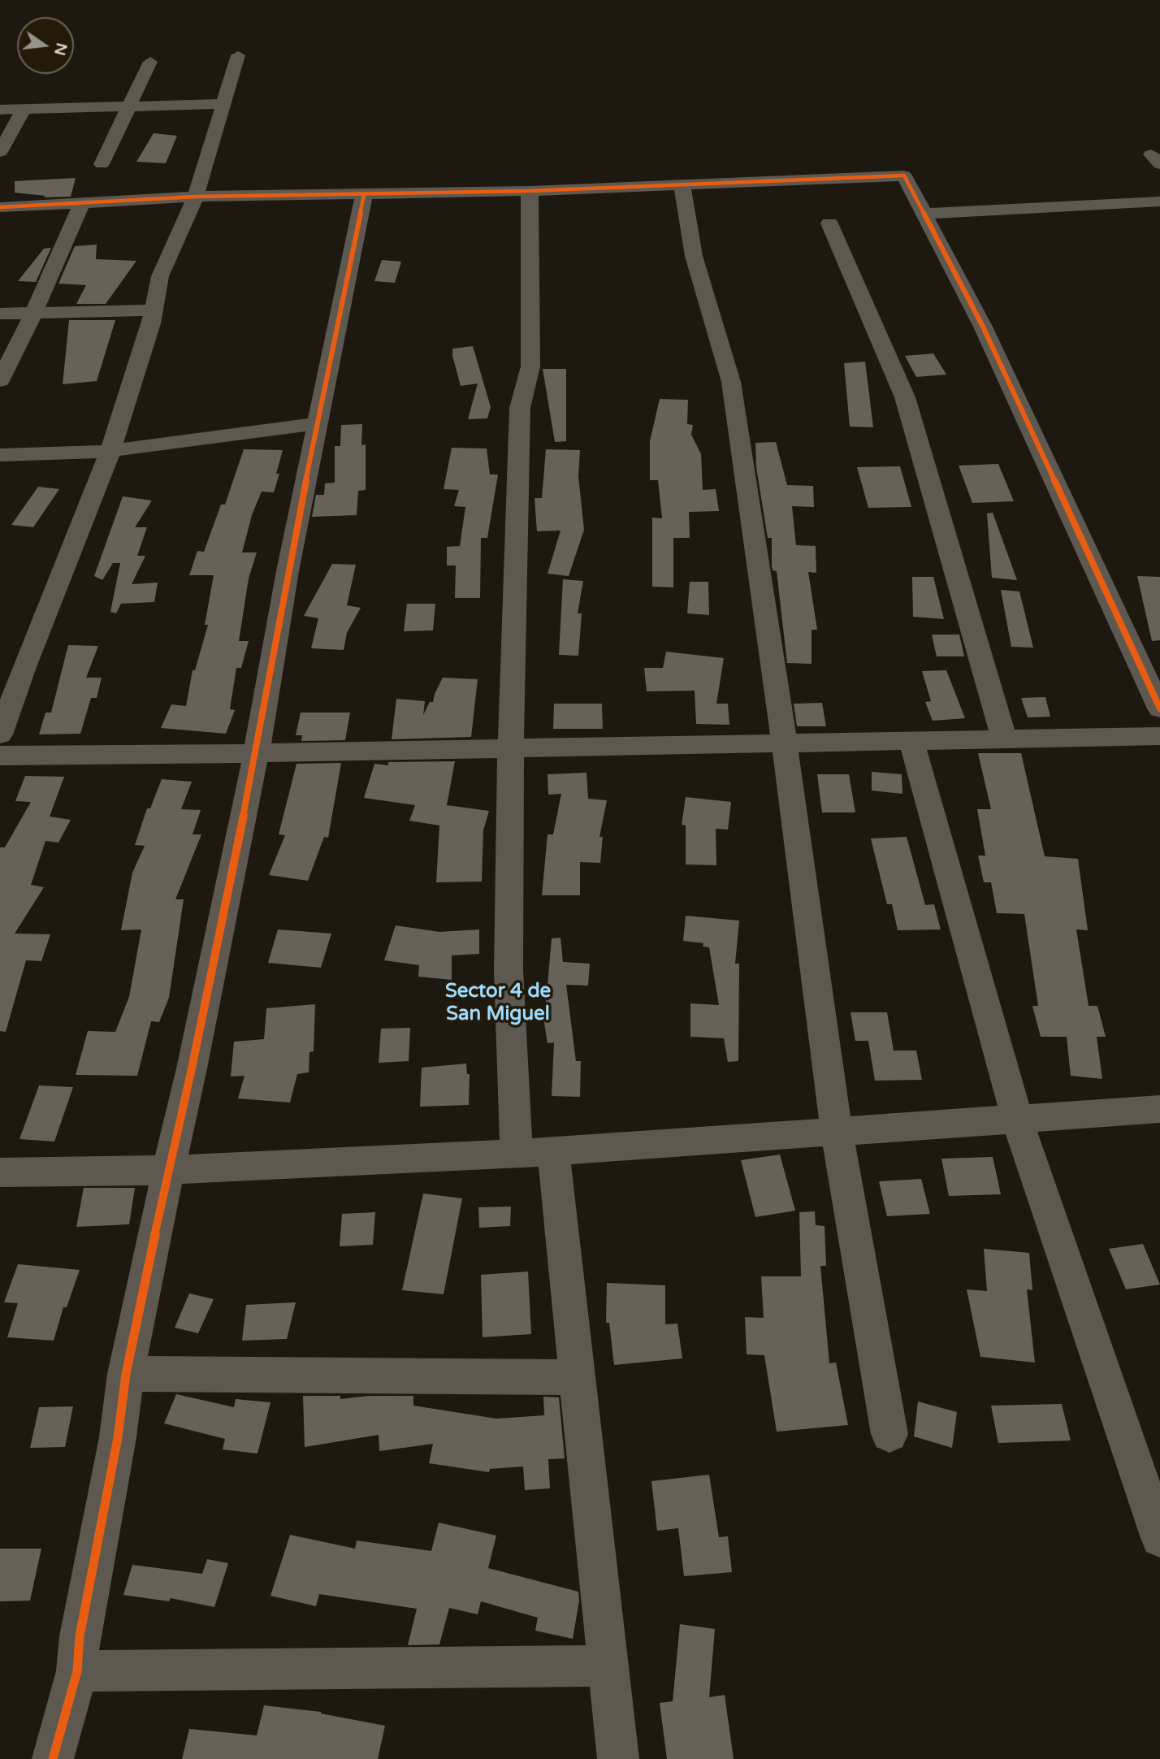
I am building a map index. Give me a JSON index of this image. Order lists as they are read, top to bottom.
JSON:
{
  "districts": ["Sector 4 de San Miguel"],
  "north": "right"
}
